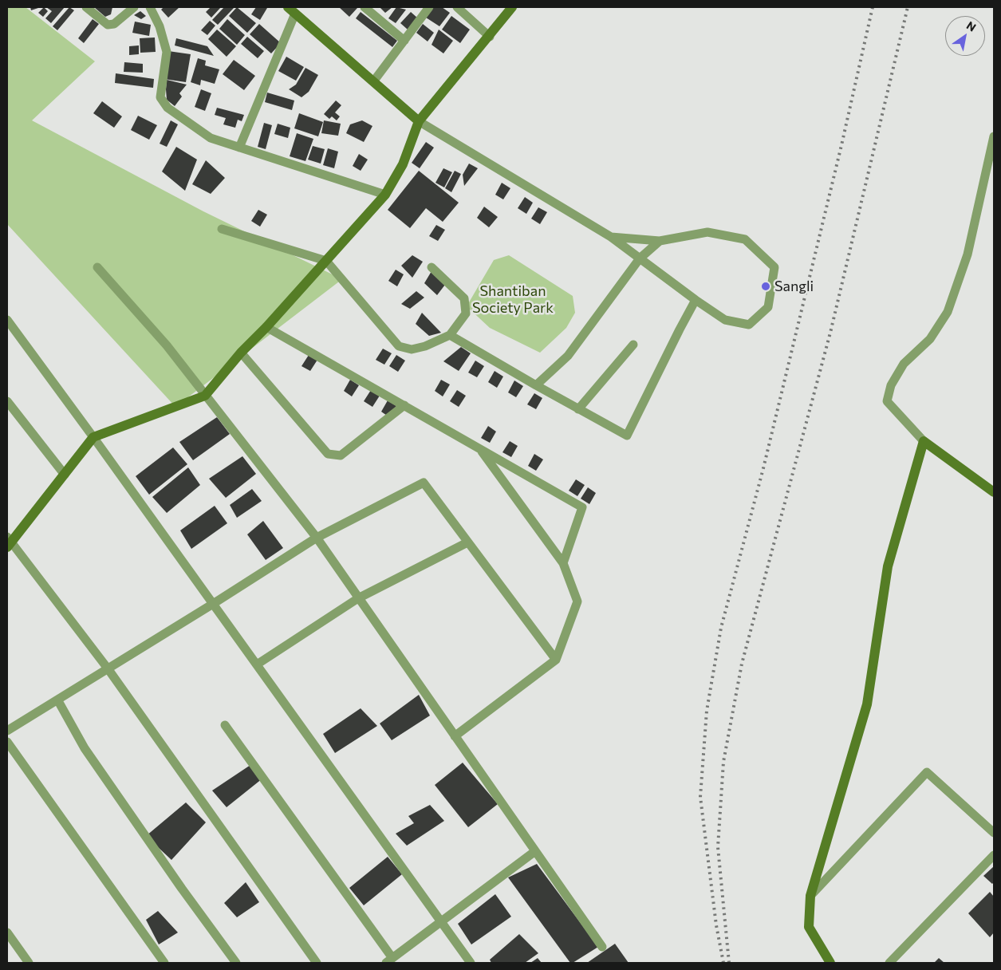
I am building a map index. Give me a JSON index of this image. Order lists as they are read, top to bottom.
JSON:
{
  "parks": ["Shantiban Society Park"],
  "places": ["Sangli"],
  "north": "top right"
}
